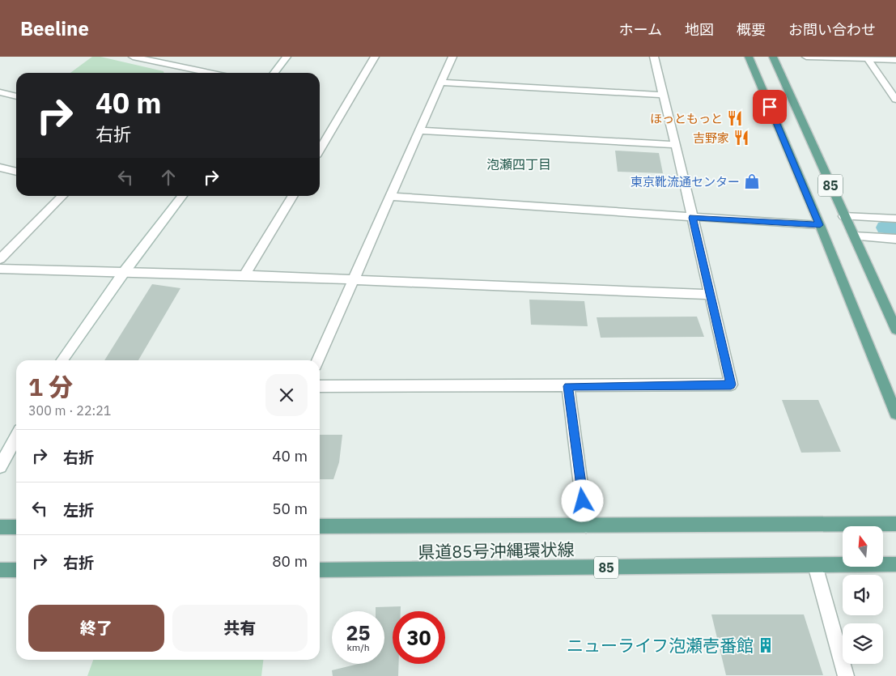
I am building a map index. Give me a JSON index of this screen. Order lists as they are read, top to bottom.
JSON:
{
  "streets": {
    "main road": ["85", "県道85号沖縄環状線"]
  },
  "districts": ["泡瀬四丁目"],
  "places": {
    "restaurant": ["ほっともっと", "吉野家"],
    "shop": ["東京靴流通センター"],
    "building": ["ニューライフ泡瀬壱番館"]
  },
  "north": "top",
  "page": {
    "header": "Beeline",
    "nav": [
      "ホーム",
      "地図",
      "概要",
      "お問い合わせ"
    ],
    "turn": ["40 m", "右折"],
    "heading": ["1 分", "300 m · 22:21"],
    "list": [
      {
        "name": "右折",
        "value": "40 m"
      },
      {
        "name": "左折",
        "value": "50 m"
      },
      {
        "name": "右折",
        "value": "80 m"
      }
    ],
    "buttons": ["終了", "共有"],
    "speed": "25 km/h",
    "limit": "30"
  }
}
